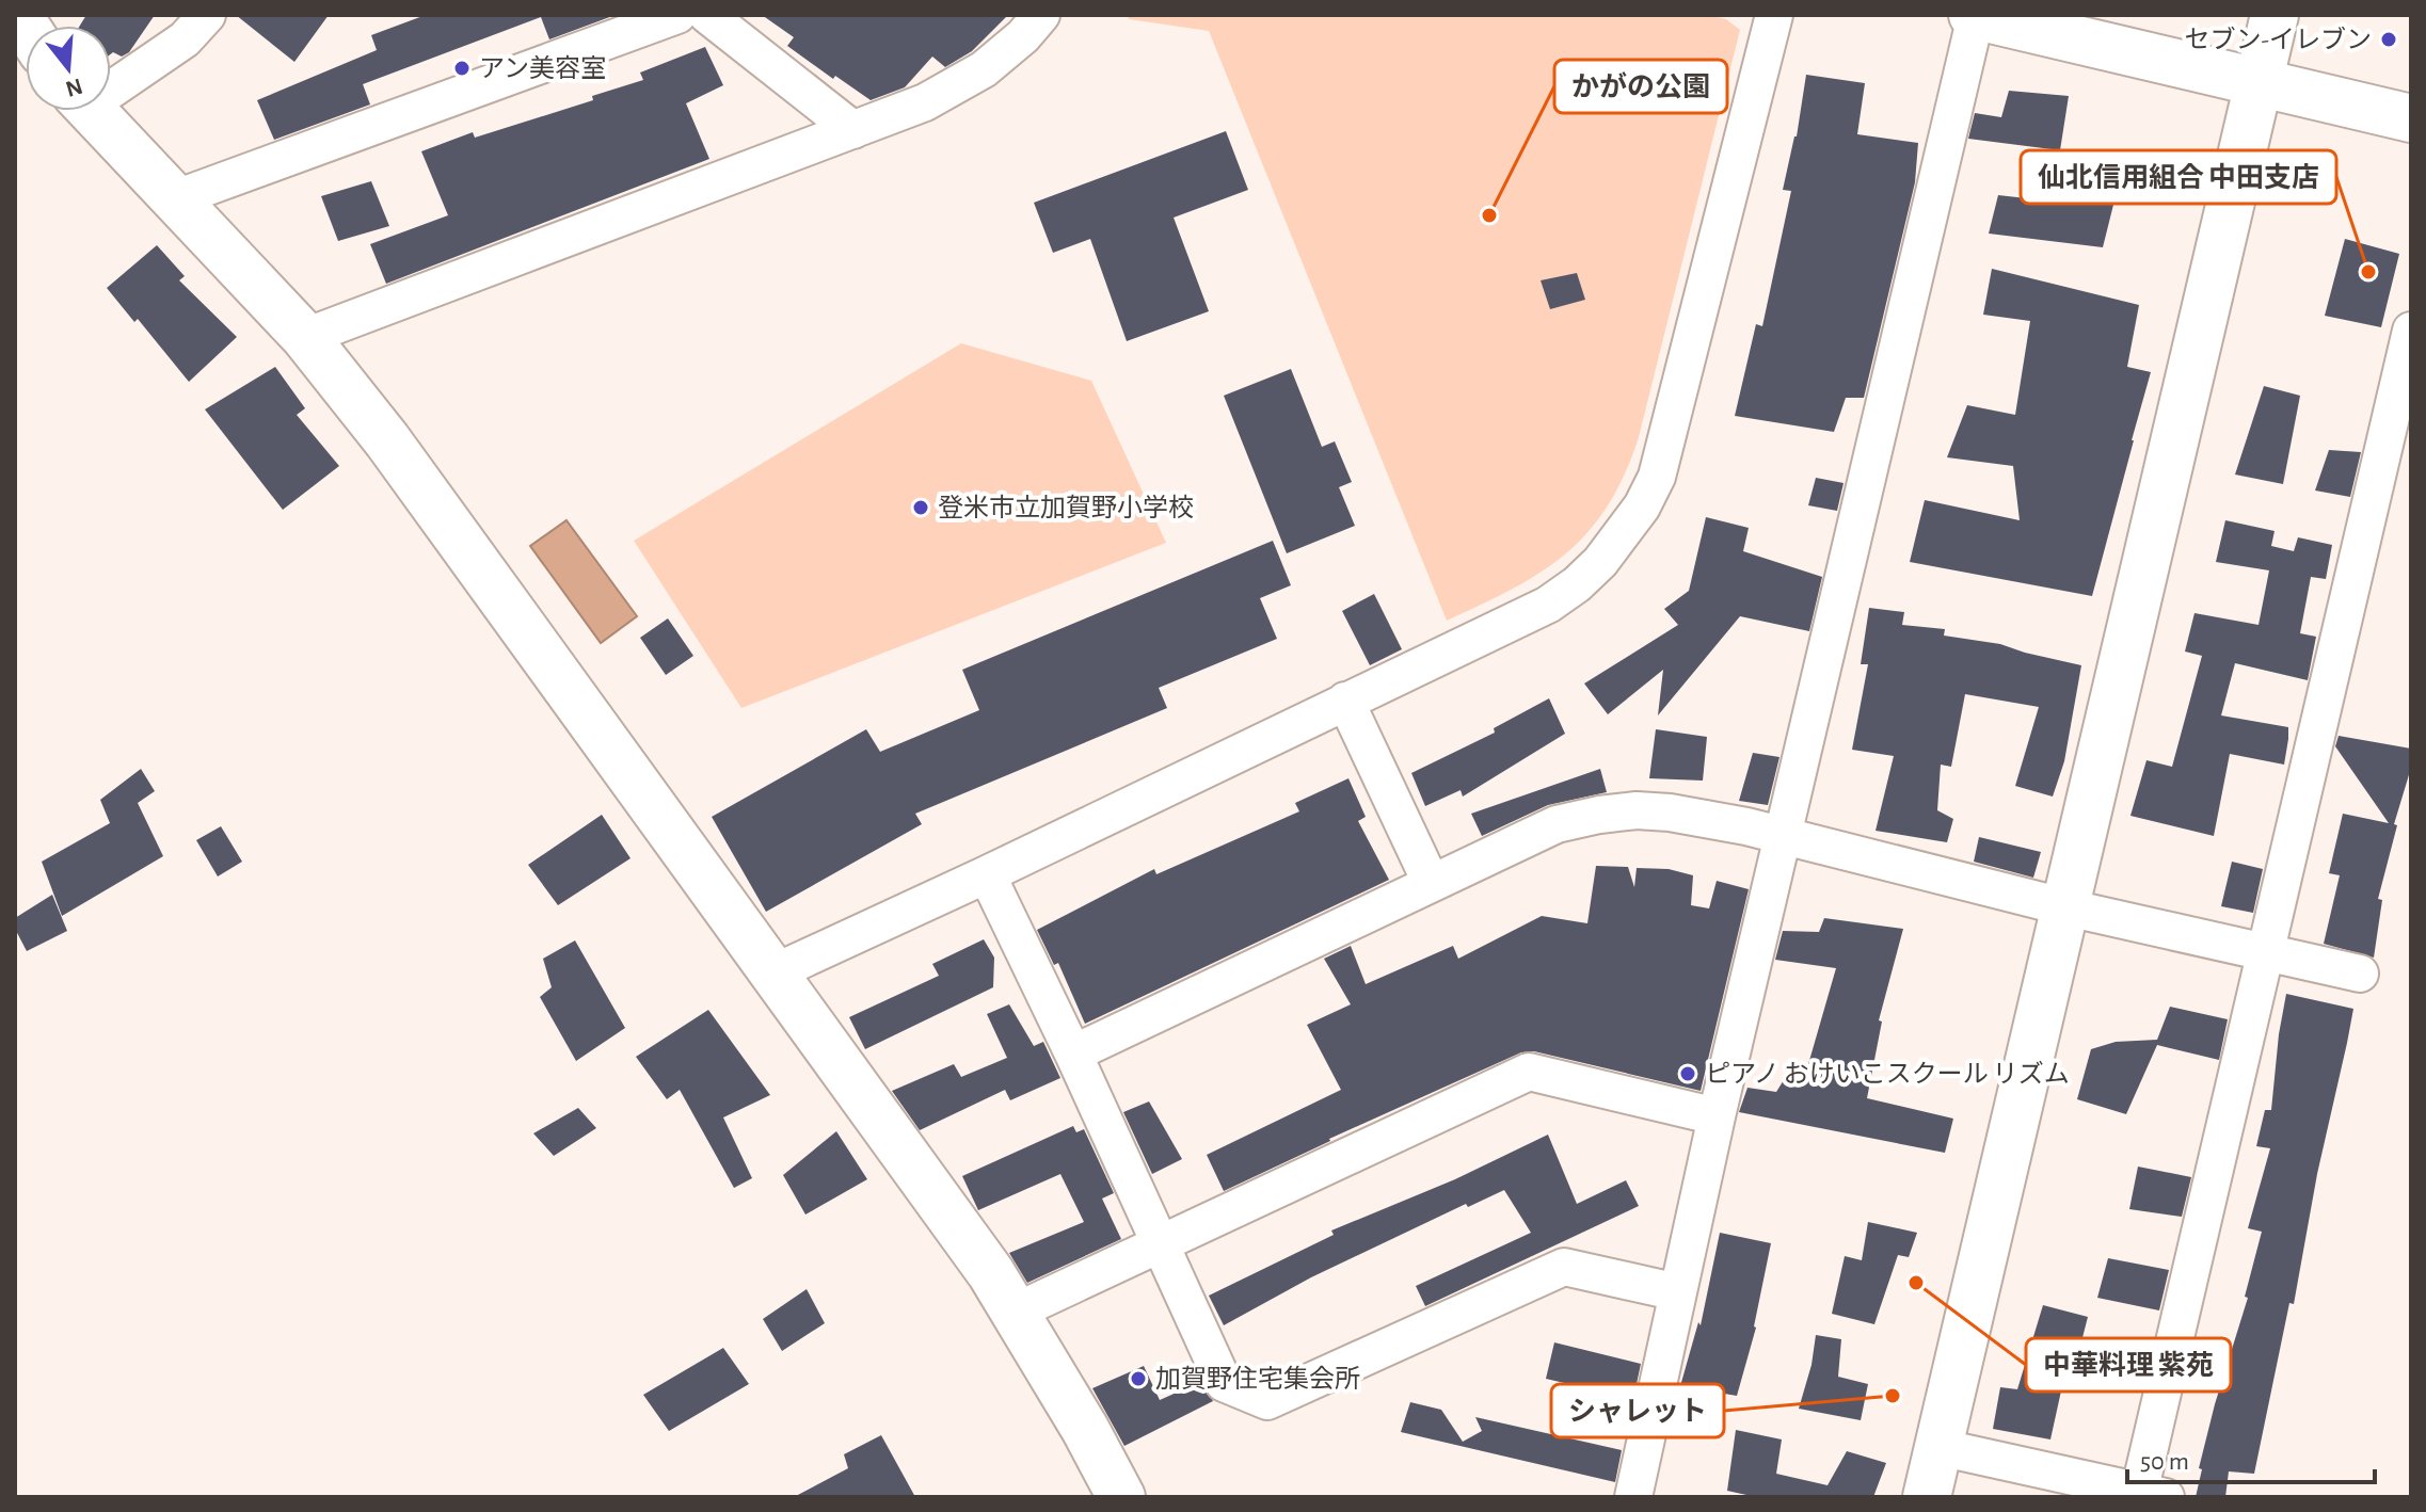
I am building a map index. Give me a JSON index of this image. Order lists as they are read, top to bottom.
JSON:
{
  "places": [
    "セブン-イレブン",
    "アン美容室",
    "かがの公園",
    "仙北信用組合 中田支店",
    "登米市立加賀野小学校",
    "ピアノ おけいこスクール リズム",
    "中華料理 紫苑",
    "加賀野住宅集会所",
    "シャレット"
  ],
  "scale_bar": "50 m",
  "north": "bottom"
}
